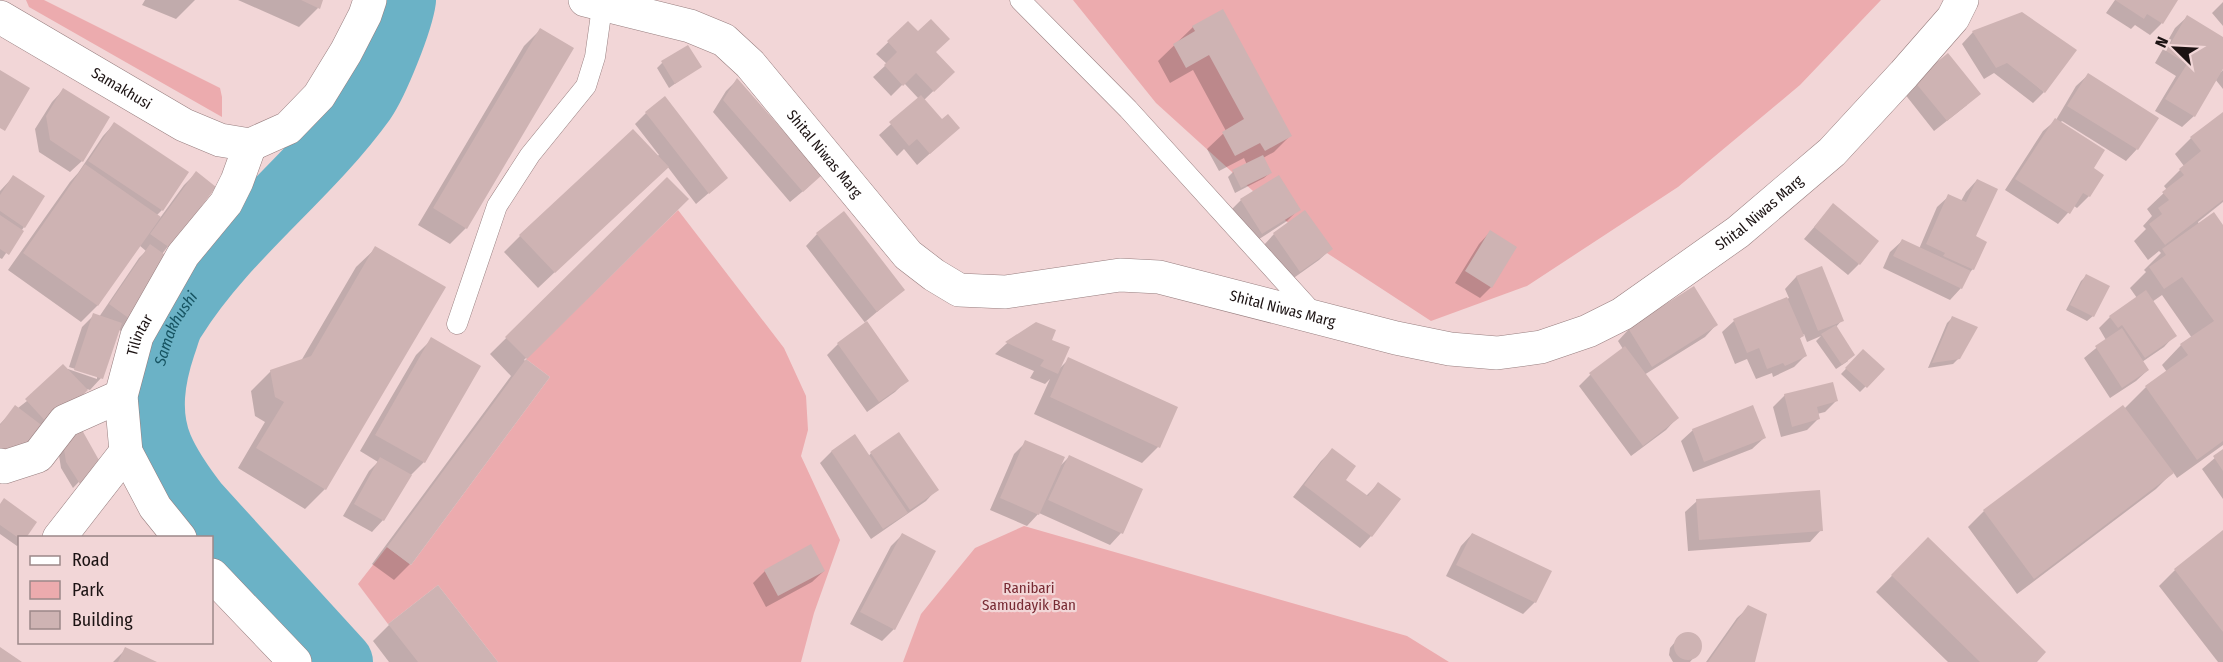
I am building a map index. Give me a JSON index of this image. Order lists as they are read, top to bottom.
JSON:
{
  "streets": {
    "street": ["Samakhusi", "Shital Niwas Marg", "Tilintar"]
  },
  "crossings": [
    ["Samakhusi", "Tilintar"]
  ],
  "water": ["Samakhushi"],
  "parks": ["Ranibari Samudayik Ban"],
  "legend": ["Road", "Park", "Building"],
  "north": "top left"
}
